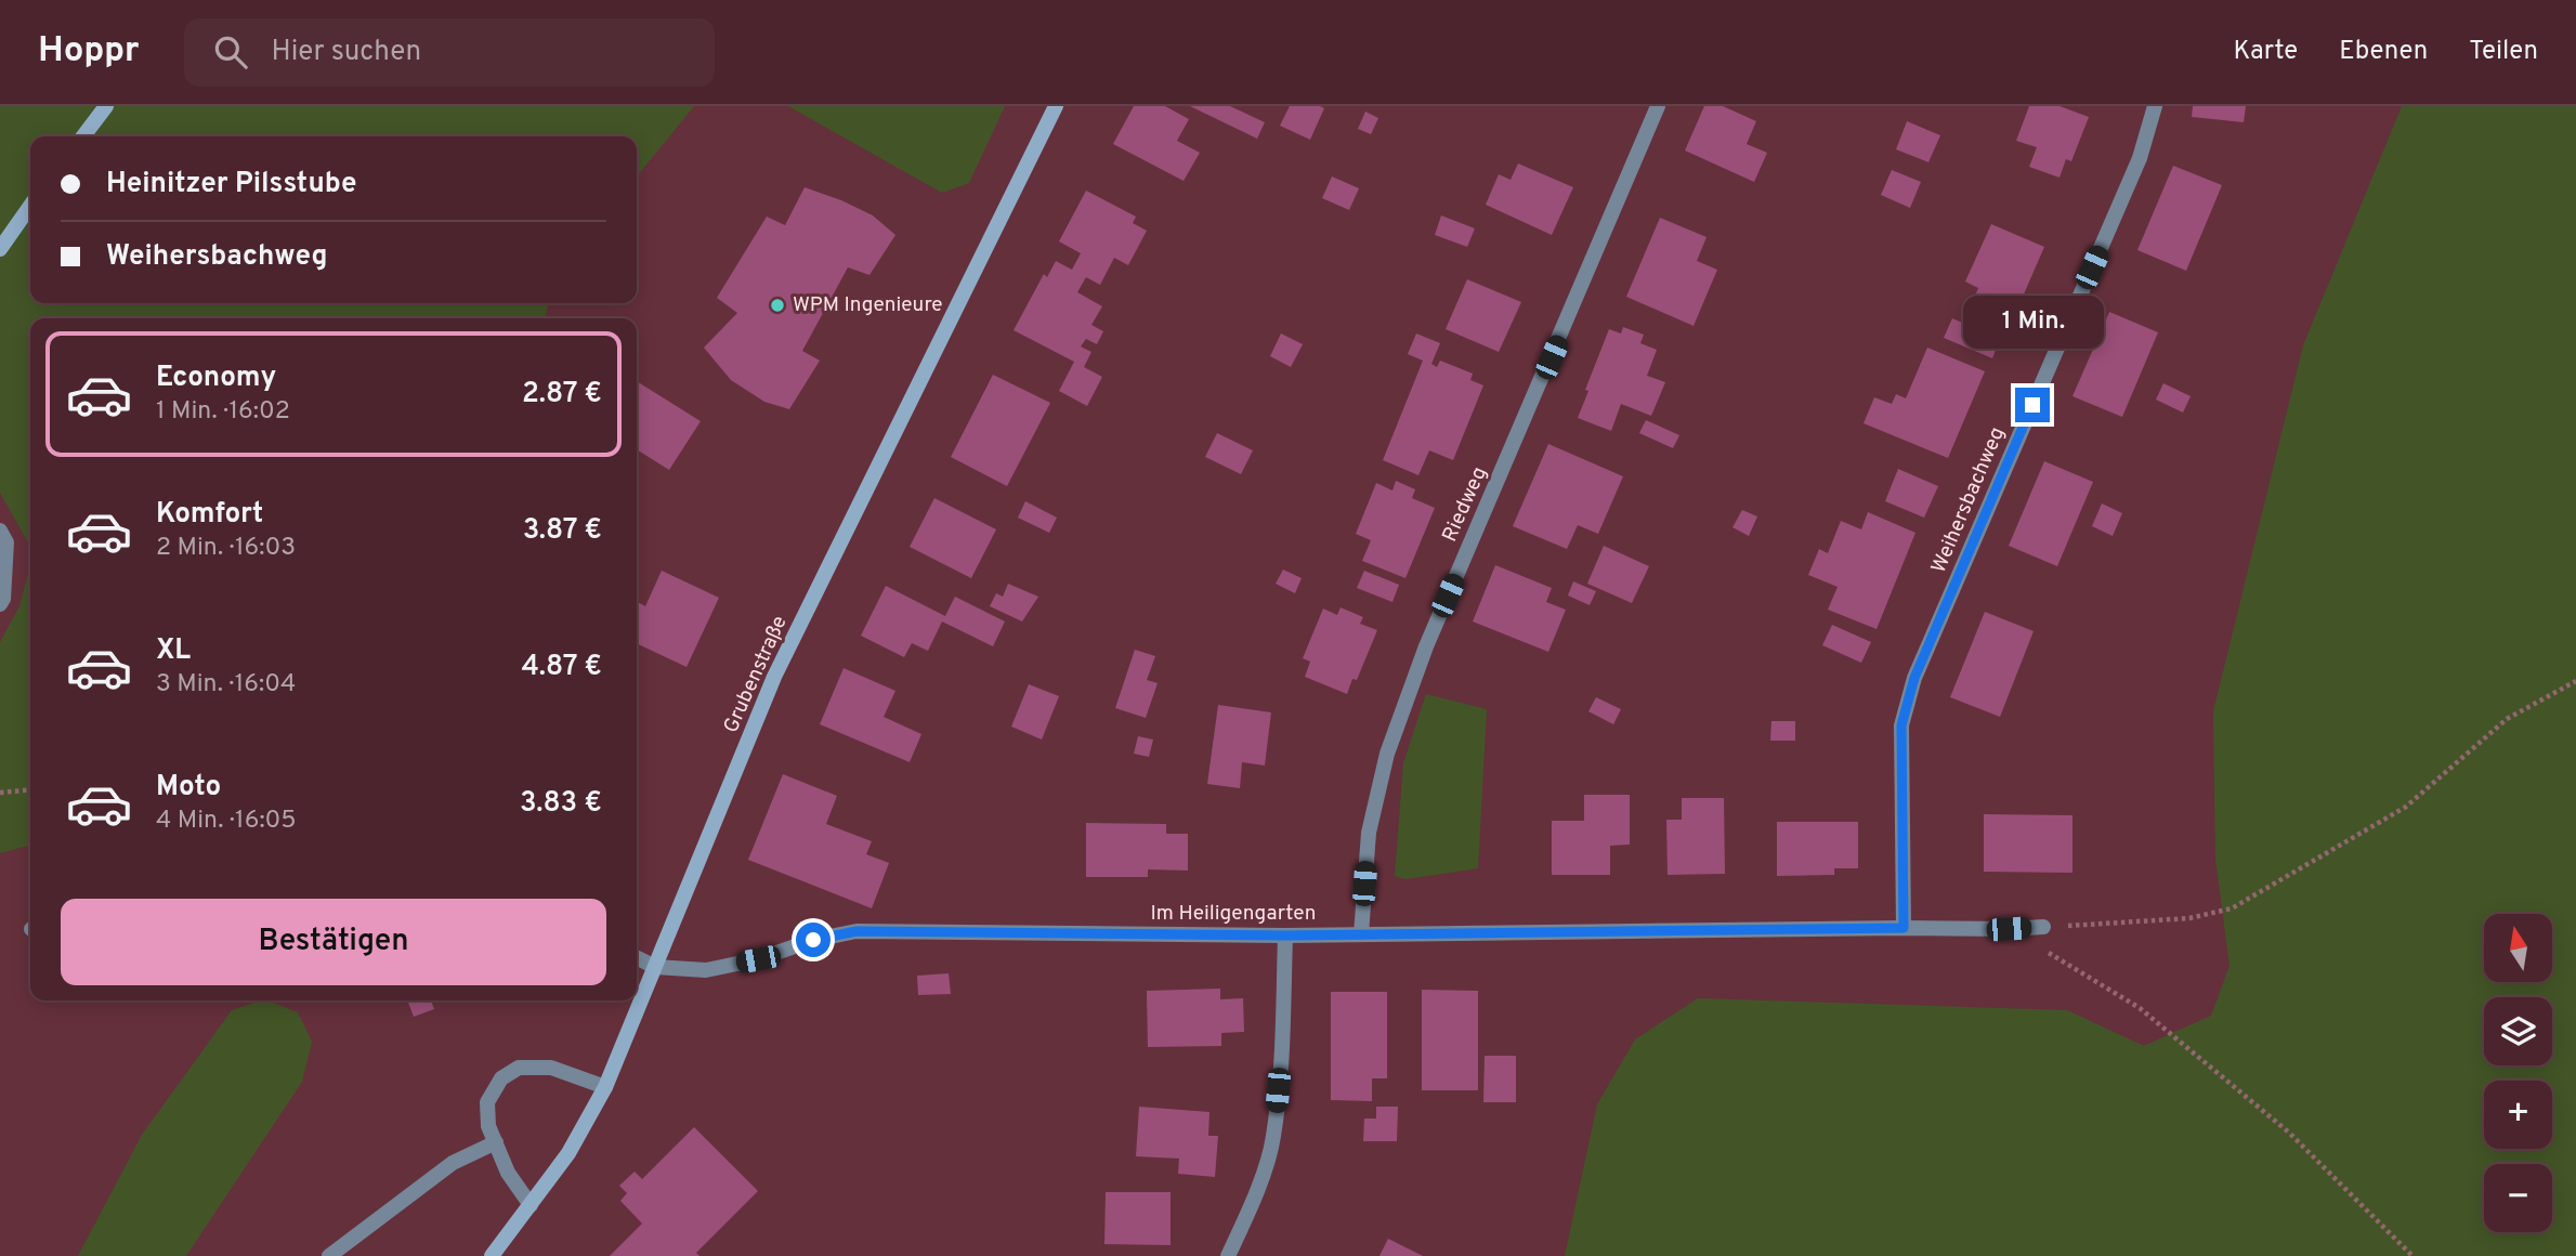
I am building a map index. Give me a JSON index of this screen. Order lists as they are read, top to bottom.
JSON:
{
  "streets": {
    "street": [
      "Weihersbachweg",
      "Riedweg",
      "Grubenstraße",
      "Im Heiligengarten"
    ]
  },
  "crossings": [
    ["Weihersbachweg", "Im Heiligengarten"],
    ["Riedweg", "Im Heiligengarten"],
    ["Grubenstraße", "Im Heiligengarten"]
  ],
  "places": ["WPM Ingenieure"],
  "north": "top",
  "page": {
    "header": "Hoppr",
    "search": "Hier suchen",
    "nav": ["Karte", "Ebenen", "Teilen"],
    "banner": ["Heinitzer Pilsstube", "Weihersbachweg"],
    "bubble": "1 Min.",
    "list": [
      {
        "name": "Economy",
        "note": "1 Min. · 16:02",
        "value": "2.87 €"
      },
      {
        "name": "Komfort",
        "note": "2 Min. · 16:03",
        "value": "3.87 €"
      },
      {
        "name": "XL",
        "note": "3 Min. · 16:04",
        "value": "4.87 €"
      },
      {
        "name": "Moto",
        "note": "4 Min. · 16:05",
        "value": "3.83 €"
      }
    ],
    "buttons": "Bestätigen",
    "map_buttons": ["+", "−"]
  }
}
